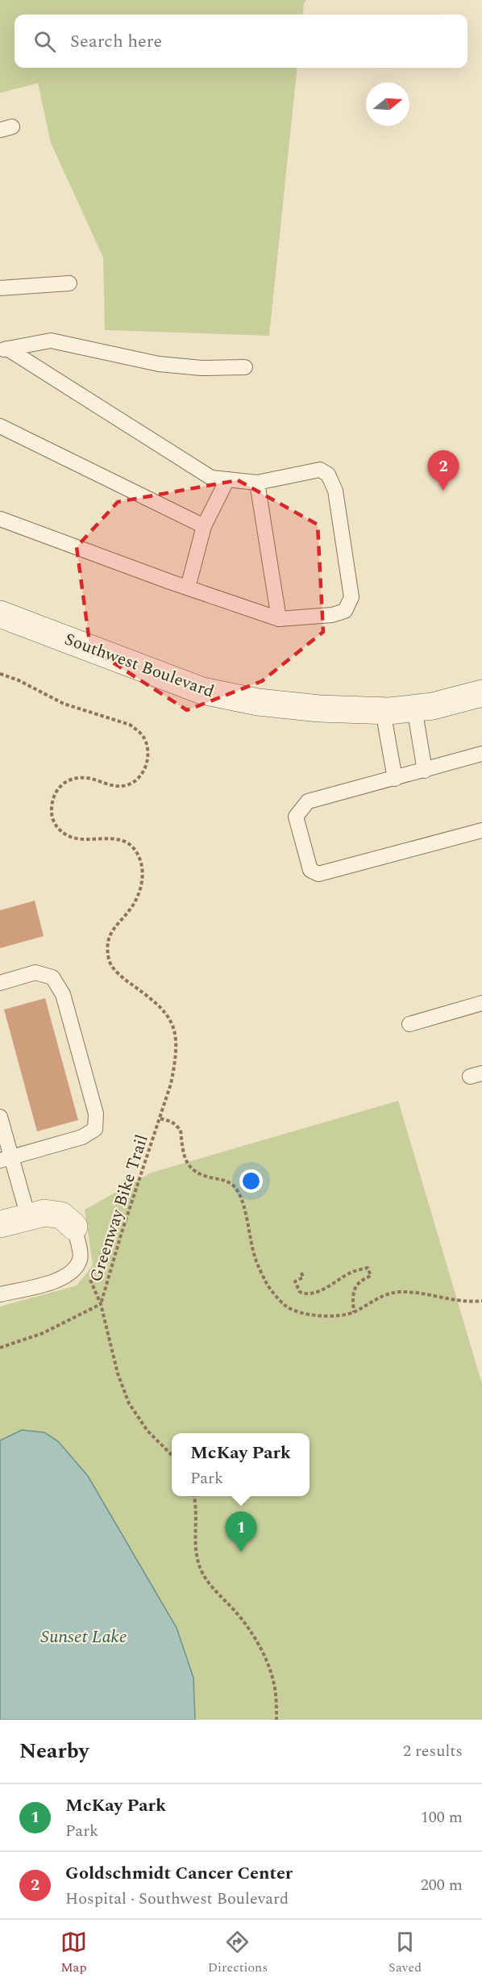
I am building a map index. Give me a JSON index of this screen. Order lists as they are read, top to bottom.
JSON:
{
  "streets": {
    "main road": ["Southwest Boulevard"],
    "path": ["Greenway Bike Trail"]
  },
  "water": ["Sunset Lake"],
  "north": "right",
  "page": {
    "search": "Search here",
    "pins": ["2", "1"],
    "popup": ["McKay Park", "Park"],
    "heading": ["Nearby", "2 results"],
    "list": [
      {
        "mark": "1",
        "name": "McKay Park",
        "note": "Park",
        "value": "100 m"
      },
      {
        "mark": "2",
        "name": "Goldschmidt Cancer Center",
        "note": "Hospital · Southwest Boulevard",
        "value": "200 m"
      }
    ],
    "nav": ["Map", "Directions", "Saved"]
  }
}
